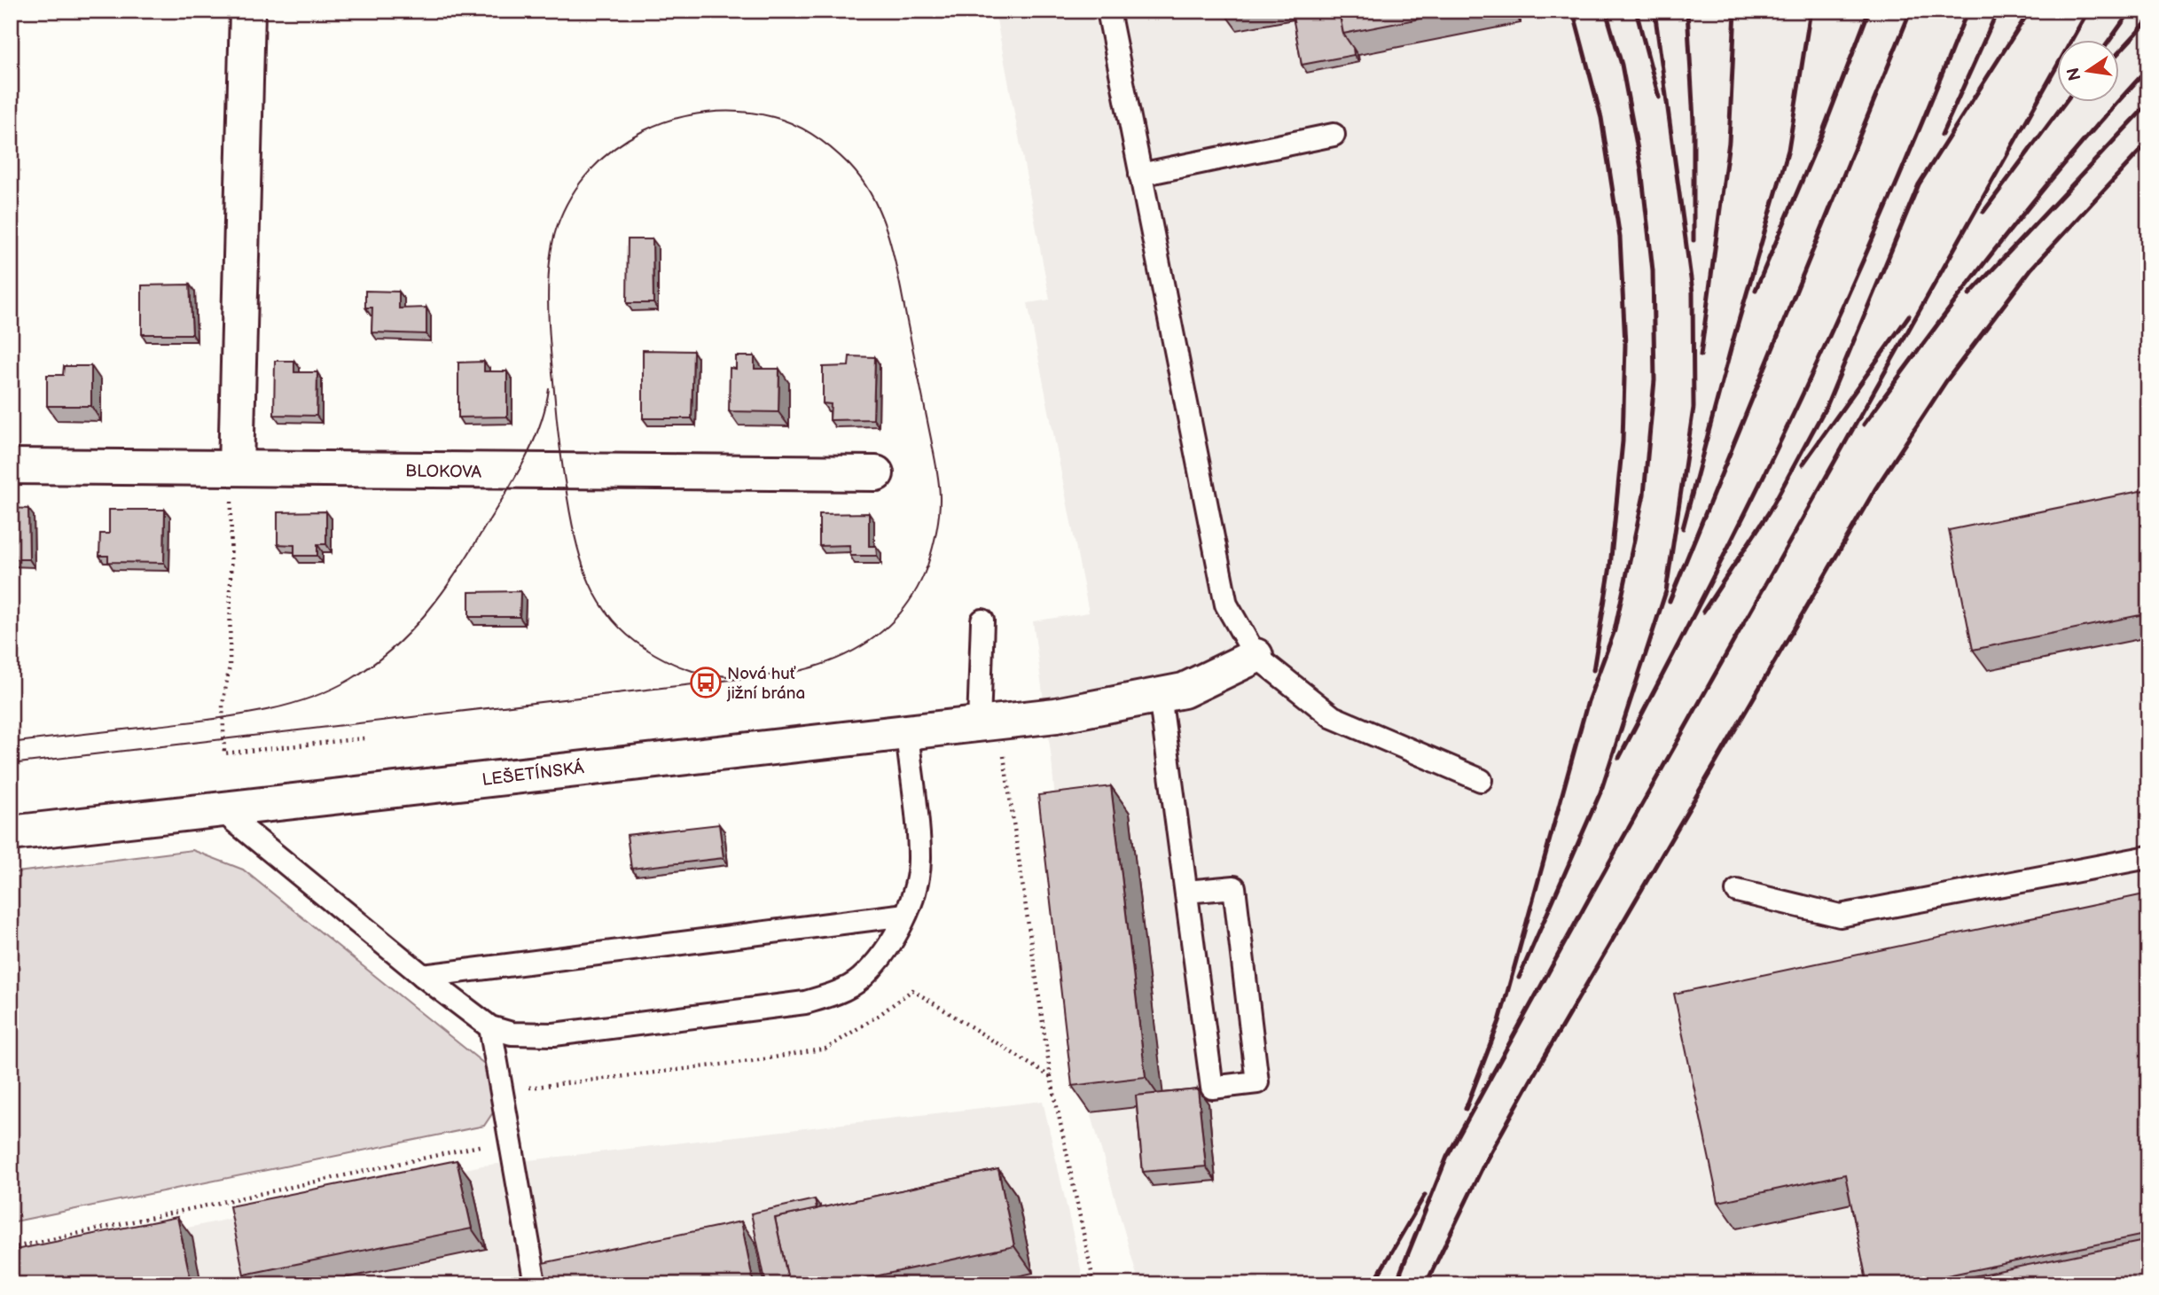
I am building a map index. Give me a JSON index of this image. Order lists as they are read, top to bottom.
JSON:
{
  "streets": {
    "street": ["BLOKOVA", "LEŠETÍNSKÁ"]
  },
  "places": {
    "bus stop": ["Nová huť jižní brána"]
  },
  "north": "left"
}
